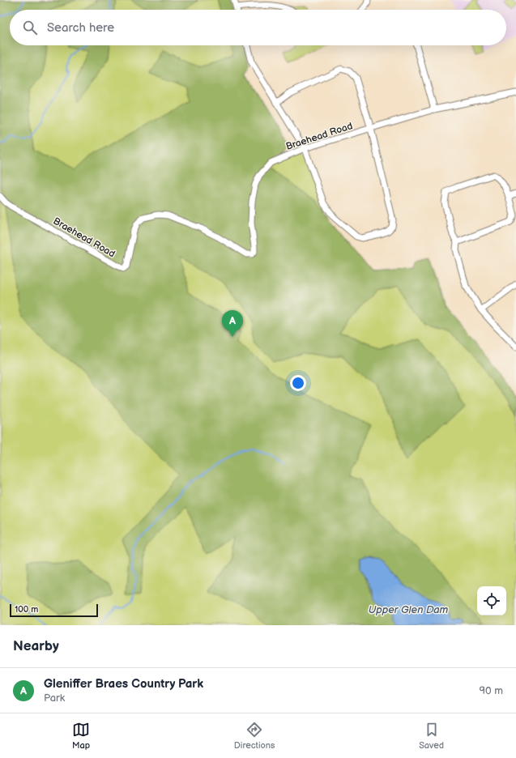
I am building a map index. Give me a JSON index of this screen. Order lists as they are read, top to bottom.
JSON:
{
  "streets": {
    "street": ["Braehead Road"]
  },
  "water": ["Upper Glen Dam"],
  "scale_bar": "100 m",
  "page": {
    "search": "Search here",
    "pins": "A",
    "scale": "100 m",
    "heading": "Nearby",
    "list": [
      {
        "mark": "A",
        "name": "Gleniffer Braes Country Park",
        "note": "Park",
        "value": "90 m"
      }
    ],
    "nav": ["Map", "Directions", "Saved"]
  }
}
